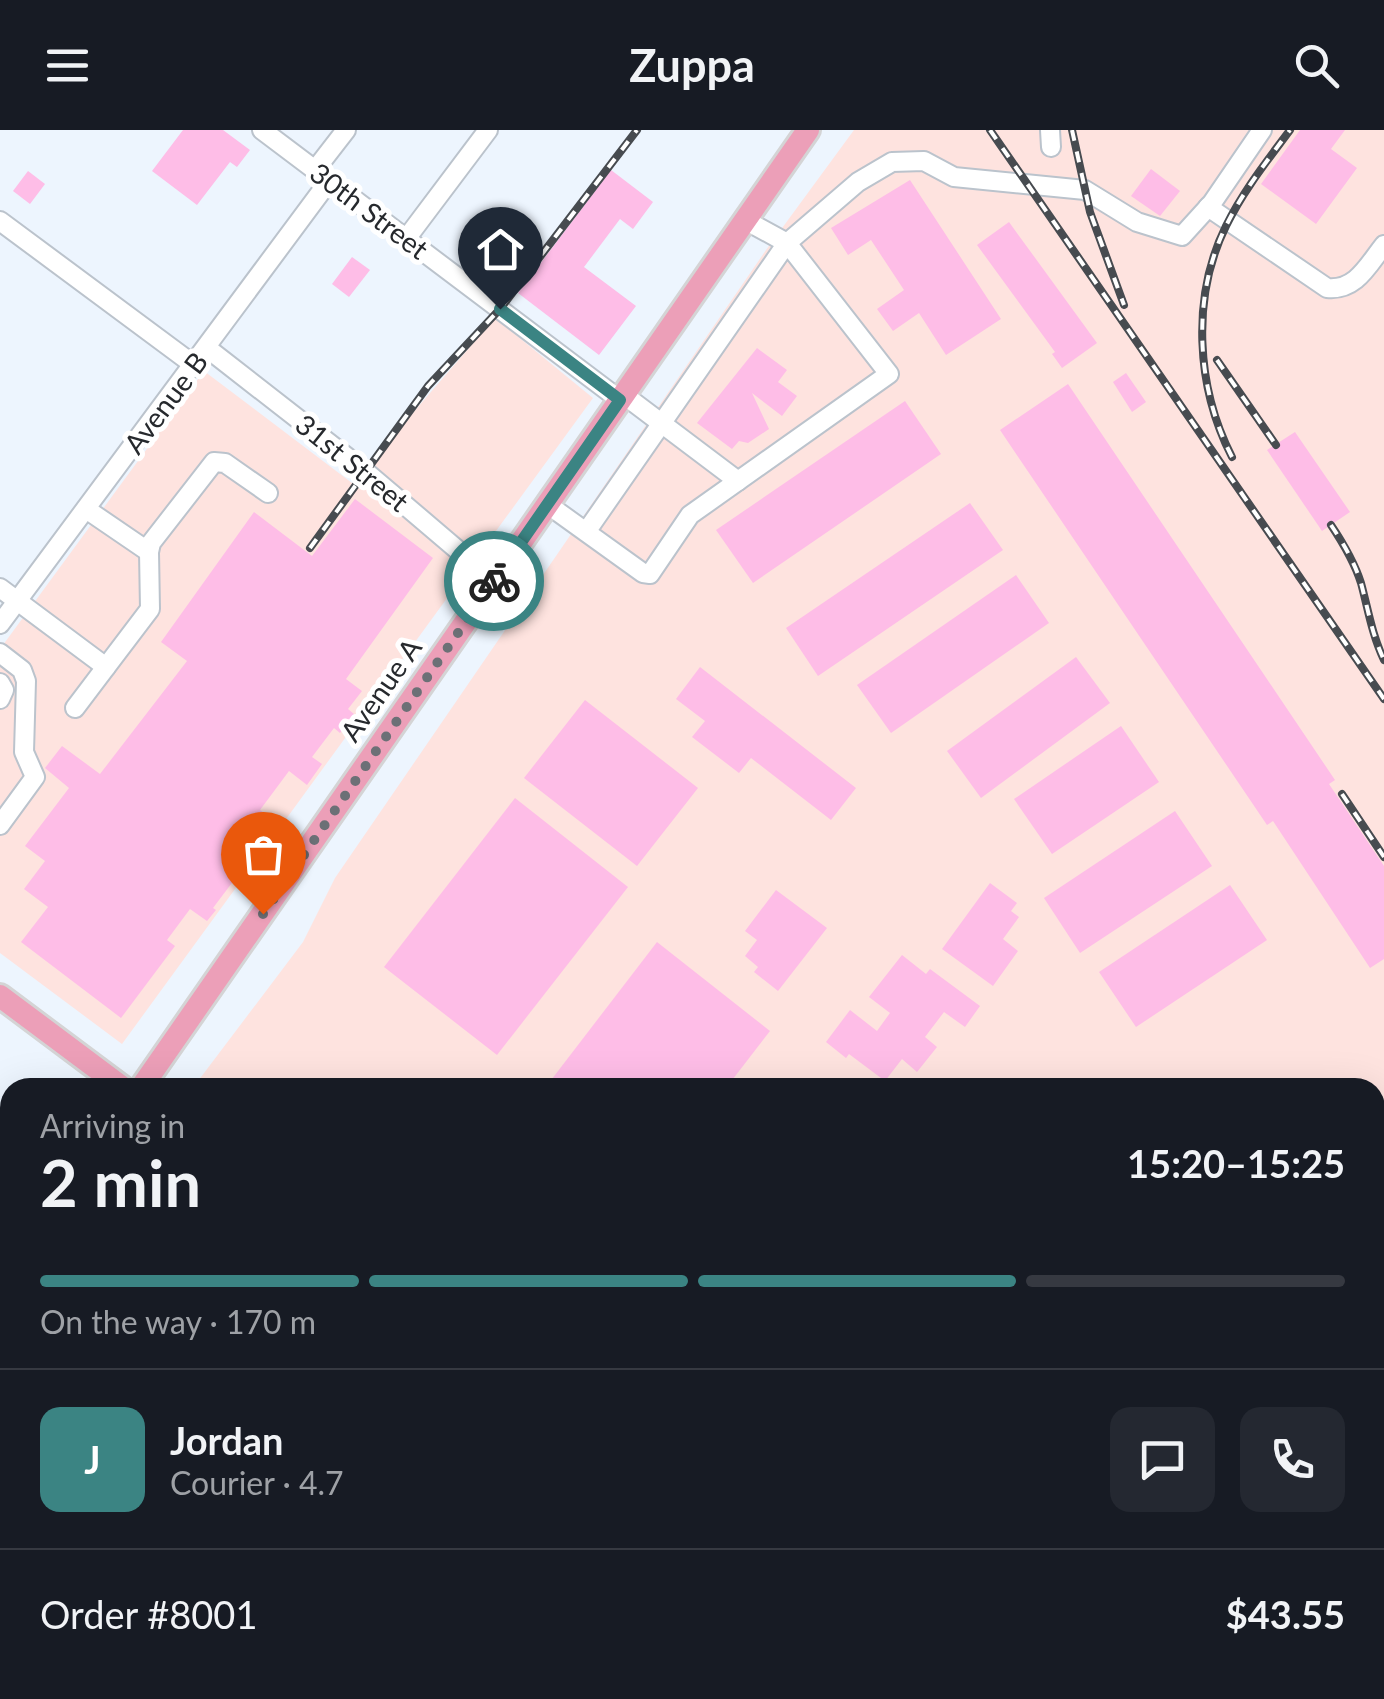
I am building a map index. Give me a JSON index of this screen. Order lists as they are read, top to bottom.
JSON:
{
  "streets": {
    "main road": ["Avenue A"],
    "street": ["30th Street", "Avenue B", "31st Street"]
  },
  "crossings": [
    ["30th Street", "Avenue B"],
    ["30th Street", "Avenue A"],
    ["Avenue B", "31st Street"],
    ["31st Street", "Avenue A"]
  ],
  "page": {
    "header": "Zuppa",
    "heading": ["2 min", "Arriving in", "15:20–15:25"],
    "panel": [
      "Jordan",
      "Courier · 4.7",
      "Order #8001",
      "$43.55"
    ],
    "bar": "On the way · 170 m",
    "round": "J"
  }
}
